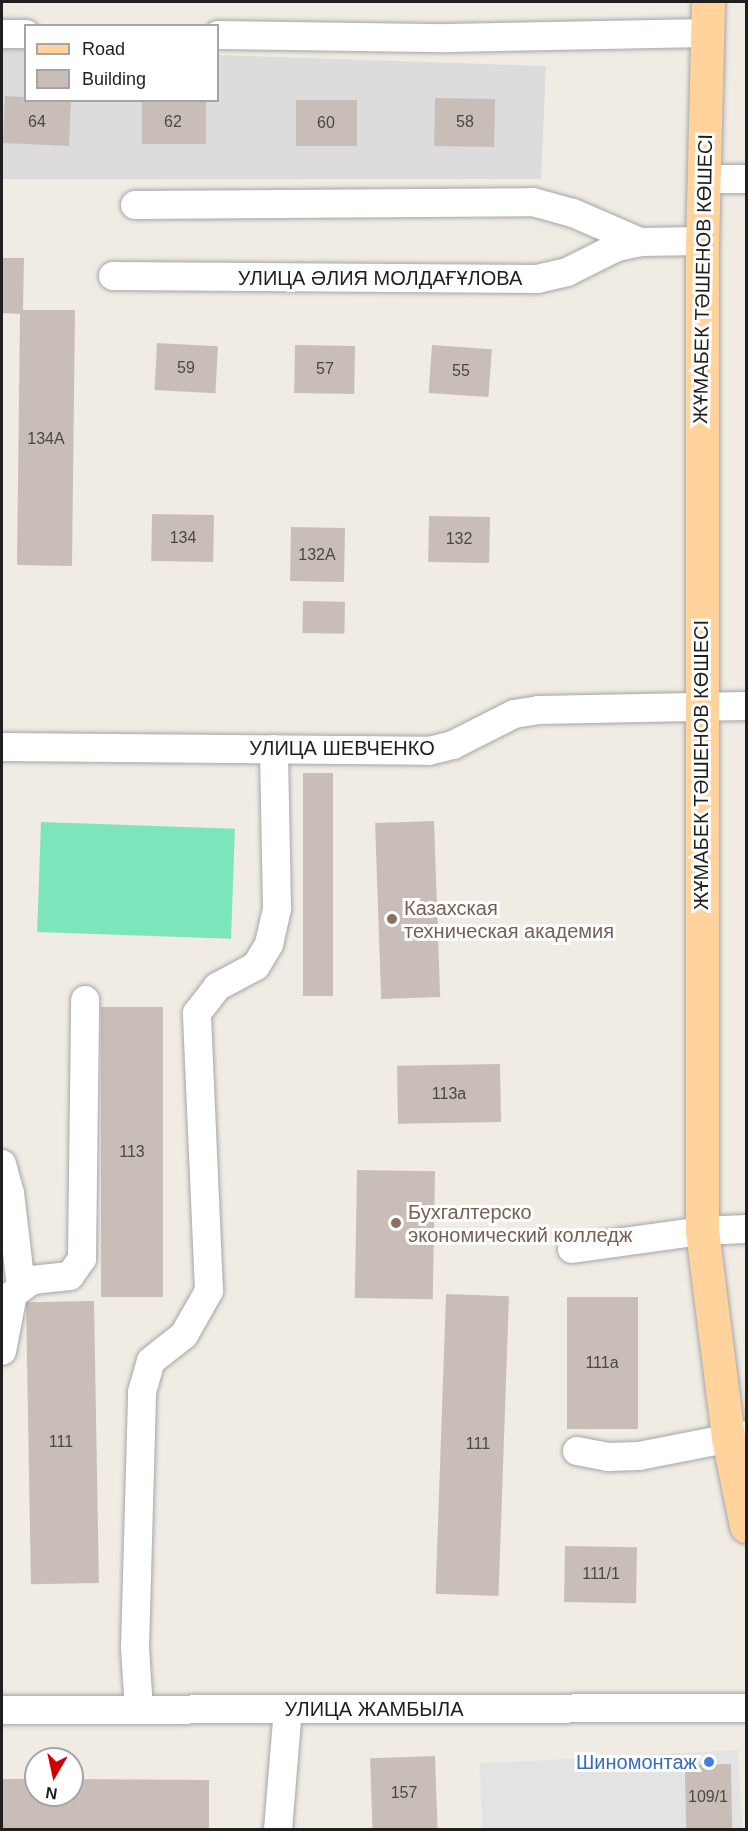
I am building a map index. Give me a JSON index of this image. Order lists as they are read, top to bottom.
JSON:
{
  "streets": {
    "main road": ["ЖҰМАБЕК ТӘШЕНОВ КӨШЕСІ"],
    "street": ["УЛИЦА ӘЛИЯ МОЛДАҒҰЛОВА", "УЛИЦА ШЕВЧЕНКО", "УЛИЦА ЖАМБЫЛА"]
  },
  "crossings": [
    ["УЛИЦА ӘЛИЯ МОЛДАҒҰЛОВА", "ЖҰМАБЕК ТӘШЕНОВ КӨШЕСІ"],
    ["ЖҰМАБЕК ТӘШЕНОВ КӨШЕСІ", "УЛИЦА ШЕВЧЕНКО"]
  ],
  "places": ["Казахская техническая академия", "Бухгалтерско экономический колледж", "Шиномонтаж"],
  "house_numbers": [
    "64",
    "62",
    "58",
    "60",
    "59",
    "57",
    "55",
    "134А",
    "134",
    "132",
    "132А",
    "113а",
    "113",
    "111а",
    "111",
    "111",
    "111/1",
    "157",
    "109/1"
  ],
  "legend": ["Road", "Building"],
  "north": "bottom"
}
